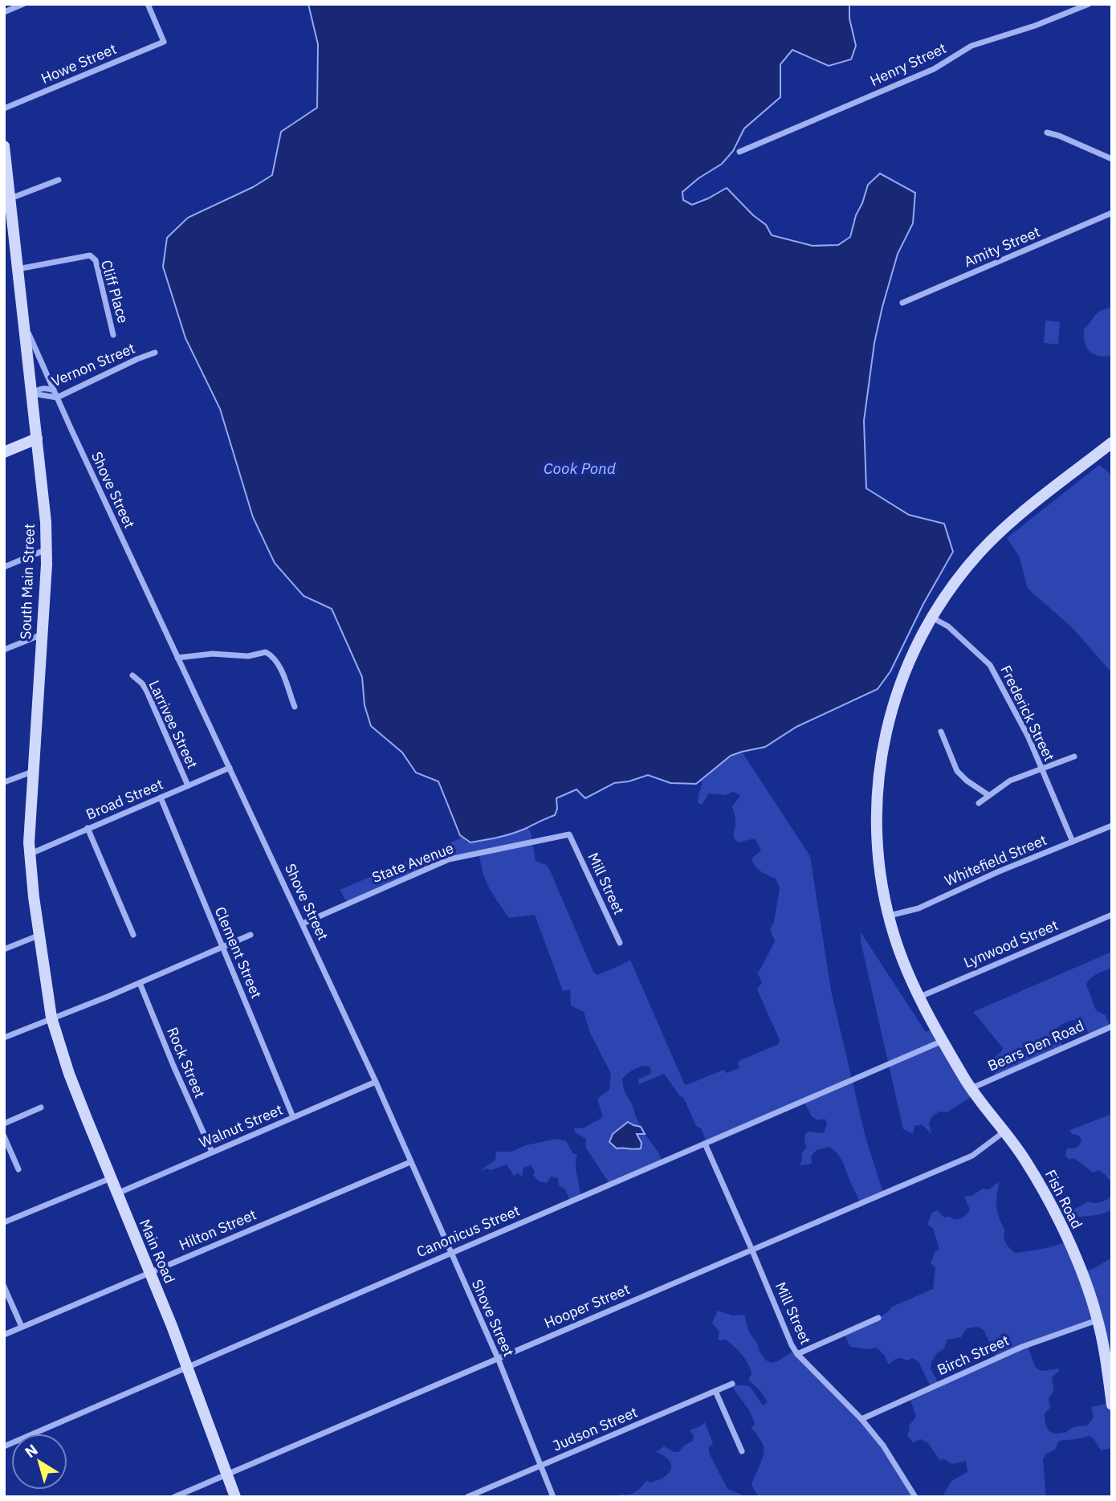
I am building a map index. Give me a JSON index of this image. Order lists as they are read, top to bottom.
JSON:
{
  "streets": {
    "main road": ["South Main Street", "Fish Road", "Main Road"],
    "street": [
      "Howe Street",
      "Henry Street",
      "Amity Street",
      "Cliff Place",
      "Vernon Street",
      "Shove Street",
      "Frederick Street",
      "Larrivee Street",
      "Broad Street",
      "Whitefield Street",
      "State Avenue",
      "Mill Street",
      "Lynwood Street",
      "Clement Street",
      "Bears Den Road",
      "Rock Street",
      "Walnut Street",
      "Hilton Street",
      "Canonicus Street",
      "Hooper Street",
      "Birch Street",
      "Judson Street"
    ]
  },
  "crossings": [
    ["Cliff Place", "South Main Street"],
    ["Vernon Street", "Shove Street"],
    ["Vernon Street", "South Main Street"],
    ["Shove Street", "South Main Street"],
    ["Shove Street", "Broad Street"],
    ["Shove Street", "State Avenue"],
    ["Shove Street", "Walnut Street"],
    ["Shove Street", "Hilton Street"],
    ["Shove Street", "Canonicus Street"],
    ["Shove Street", "Hooper Street"],
    ["Shove Street", "Judson Street"],
    ["South Main Street", "Broad Street"],
    ["South Main Street", "Main Road"],
    ["Frederick Street", "Whitefield Street"],
    ["Frederick Street", "Fish Road"],
    ["Larrivee Street", "Broad Street"],
    ["Broad Street", "Clement Street"],
    ["Whitefield Street", "Fish Road"],
    ["State Avenue", "Mill Street"],
    ["Mill Street", "Canonicus Street"],
    ["Mill Street", "Hooper Street"],
    ["Mill Street", "Birch Street"],
    ["Lynwood Street", "Fish Road"],
    ["Clement Street", "Walnut Street"],
    ["Bears Den Road", "Fish Road"],
    ["Rock Street", "Walnut Street"],
    ["Walnut Street", "Main Road"],
    ["Fish Road", "Canonicus Street"],
    ["Fish Road", "Hooper Street"],
    ["Fish Road", "Birch Street"],
    ["Hilton Street", "Main Road"],
    ["Canonicus Street", "Main Road"],
    ["Main Road", "Hooper Street"]
  ],
  "water": ["Cook Pond"],
  "north": "top left"
}
